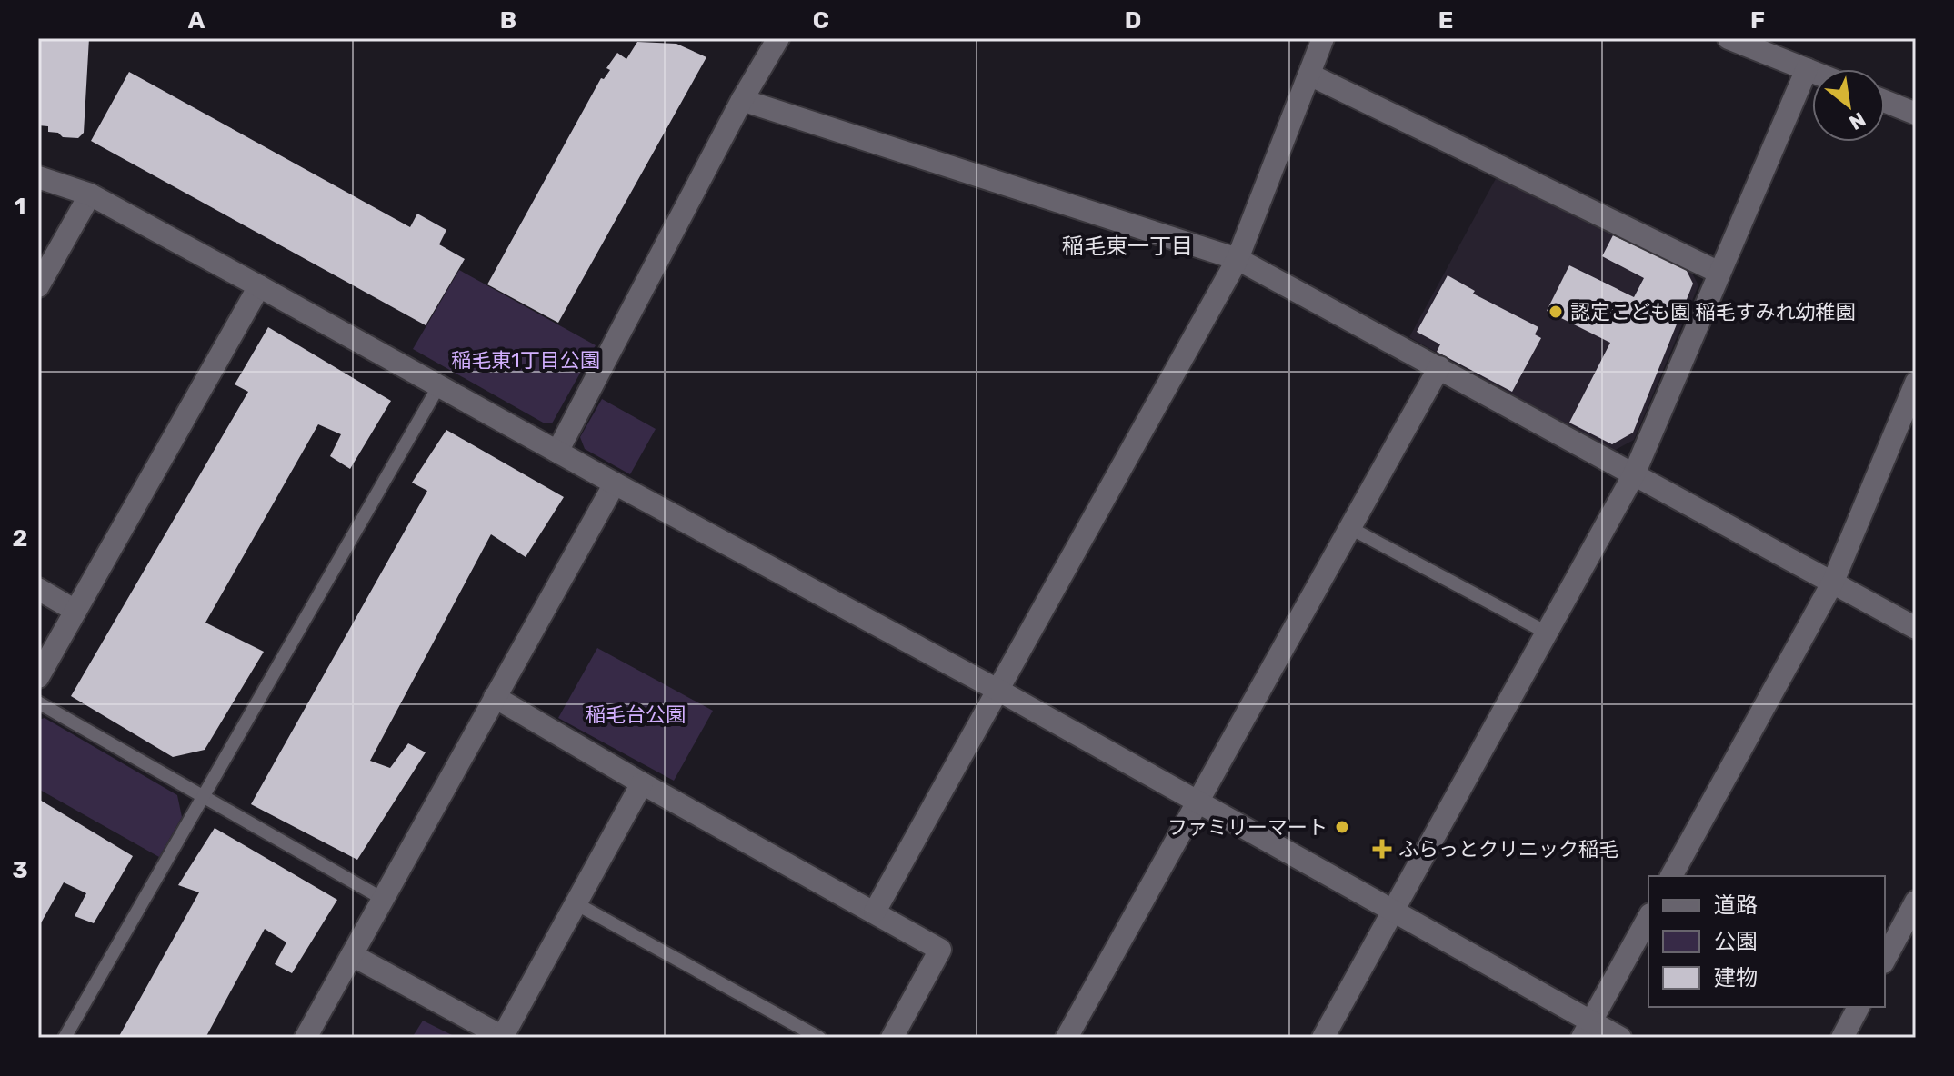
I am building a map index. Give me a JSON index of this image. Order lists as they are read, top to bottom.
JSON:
{
  "districts": ["稲毛東一丁目"],
  "parks": ["稲毛東1丁目公園", "稲毛台公園"],
  "places": {
    "other": ["認定こども園 稲毛すみれ幼稚園", "ファミリーマート"],
    "health": ["ふらっとクリニック稲毛"]
  },
  "legend": ["道路", "公園", "建物"],
  "north": "bottom right",
  "grid": {
    "columns": [
      "A",
      "B",
      "C",
      "D",
      "E",
      "F"
    ],
    "rows": ["1", "2", "3"]
  }
}
